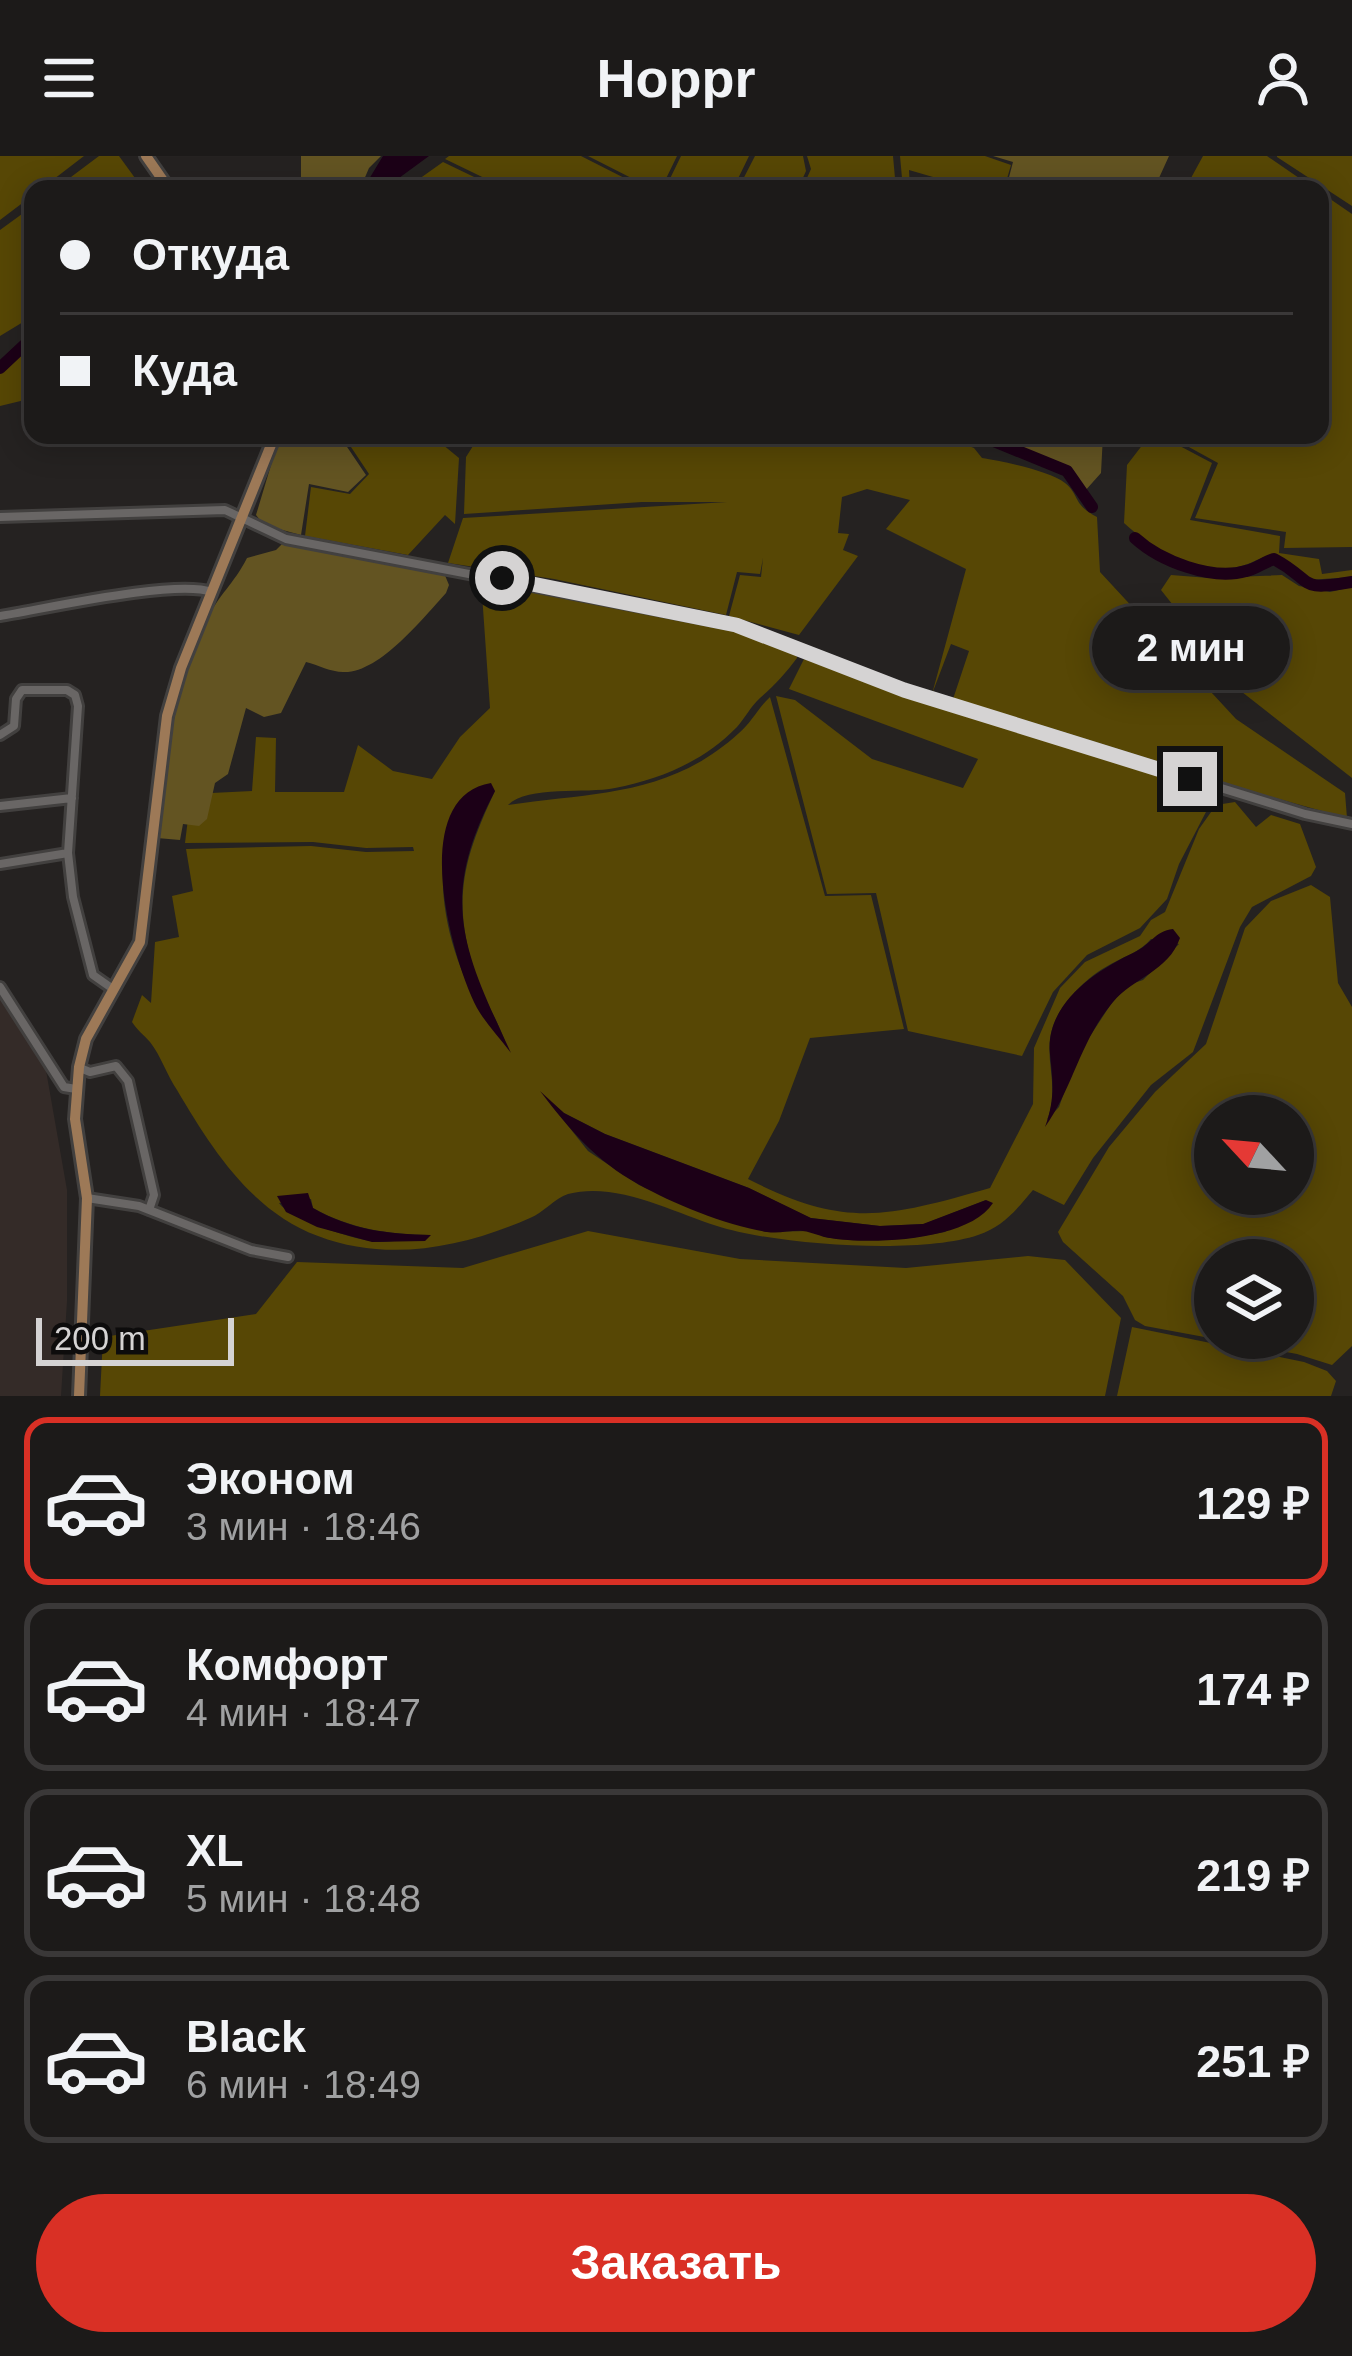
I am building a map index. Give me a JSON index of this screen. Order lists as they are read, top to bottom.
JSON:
{
  "scale_bar": "200 m",
  "north": "top left",
  "page": {
    "header": "Hoppr",
    "banner": ["Откуда", "Куда"],
    "bubble": "2 мин",
    "scale": "200 m",
    "list": [
      {
        "name": "Эконом",
        "note": "3 мин · 18:46",
        "value": "129 ₽"
      },
      {
        "name": "Комфорт",
        "note": "4 мин · 18:47",
        "value": "174 ₽"
      },
      {
        "name": "XL",
        "note": "5 мин · 18:48",
        "value": "219 ₽"
      },
      {
        "name": "Black",
        "note": "6 мин · 18:49",
        "value": "251 ₽"
      }
    ],
    "buttons": "Заказать"
  }
}
